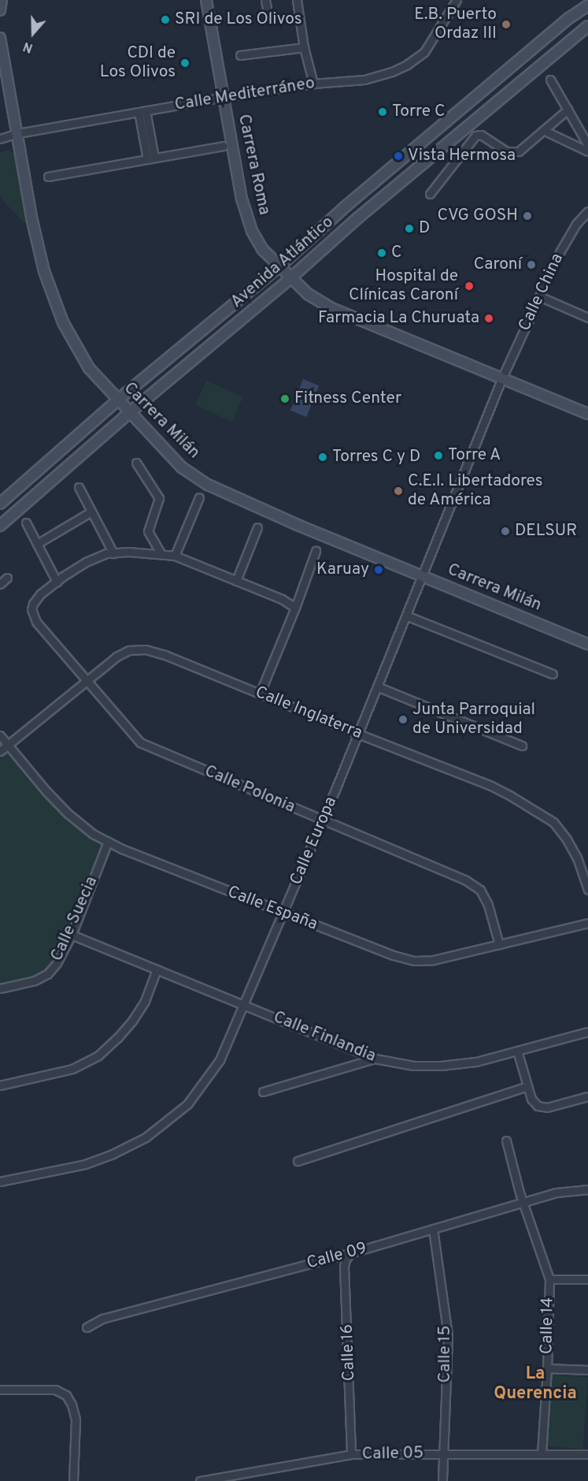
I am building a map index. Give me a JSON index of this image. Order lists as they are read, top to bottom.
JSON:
{
  "streets": {
    "street": [
      "Calle Mediterráneo",
      "Carrera Roma",
      "Avenida Atlántico",
      "Calle China",
      "Carrera Milán",
      "Calle Inglaterra",
      "Calle Polonia",
      "Calle Europa",
      "Calle España",
      "Calle Suecia",
      "Calle Finlandia",
      "Calle 09",
      "Calle 14",
      "Calle 16",
      "Calle 15",
      "Calle 05"
    ]
  },
  "crossings": [
    ["Calle Mediterráneo", "Carrera Roma"],
    ["Calle Mediterráneo", "Carrera Milán"],
    ["Carrera Roma", "Avenida Atlántico"],
    ["Carrera Roma", "Calle China"],
    ["Carrera Roma", "Calle Europa"],
    ["Avenida Atlántico", "Carrera Milán"],
    ["Calle China", "Calle Europa"],
    ["Carrera Milán", "Calle Europa"],
    ["Calle Inglaterra", "Calle Polonia"],
    ["Calle Inglaterra", "Calle Europa"],
    ["Calle Inglaterra", "Calle España"],
    ["Calle Polonia", "Calle Europa"],
    ["Calle Polonia", "Calle España"],
    ["Calle Europa", "Calle España"],
    ["Calle Europa", "Calle Finlandia"],
    ["Calle España", "Calle Suecia"],
    ["Calle Suecia", "Calle Finlandia"],
    ["Calle 09", "Calle 14"],
    ["Calle 09", "Calle 16"],
    ["Calle 09", "Calle 15"],
    ["Calle 14", "Calle 05"],
    ["Calle 16", "Calle 05"],
    ["Calle 15", "Calle 05"]
  ],
  "districts": ["La Querencia"],
  "places": [
    "SRI de Los Olivos",
    "E.B. Puerto Ordaz III",
    "CDI de Los Olivos",
    "Torre C",
    "Vista Hermosa",
    "CVG GOSH",
    "D",
    "C",
    "Caroní",
    "Hospital de Clínicas Caroní",
    "Farmacia La Churuata",
    "Fitness Center",
    "Torre A",
    "Torres C y D",
    "C.E.I. Libertadores de América",
    "DELSUR",
    "Karuay",
    "Junta Parroquial de Universidad"
  ],
  "north": "bottom"
}
